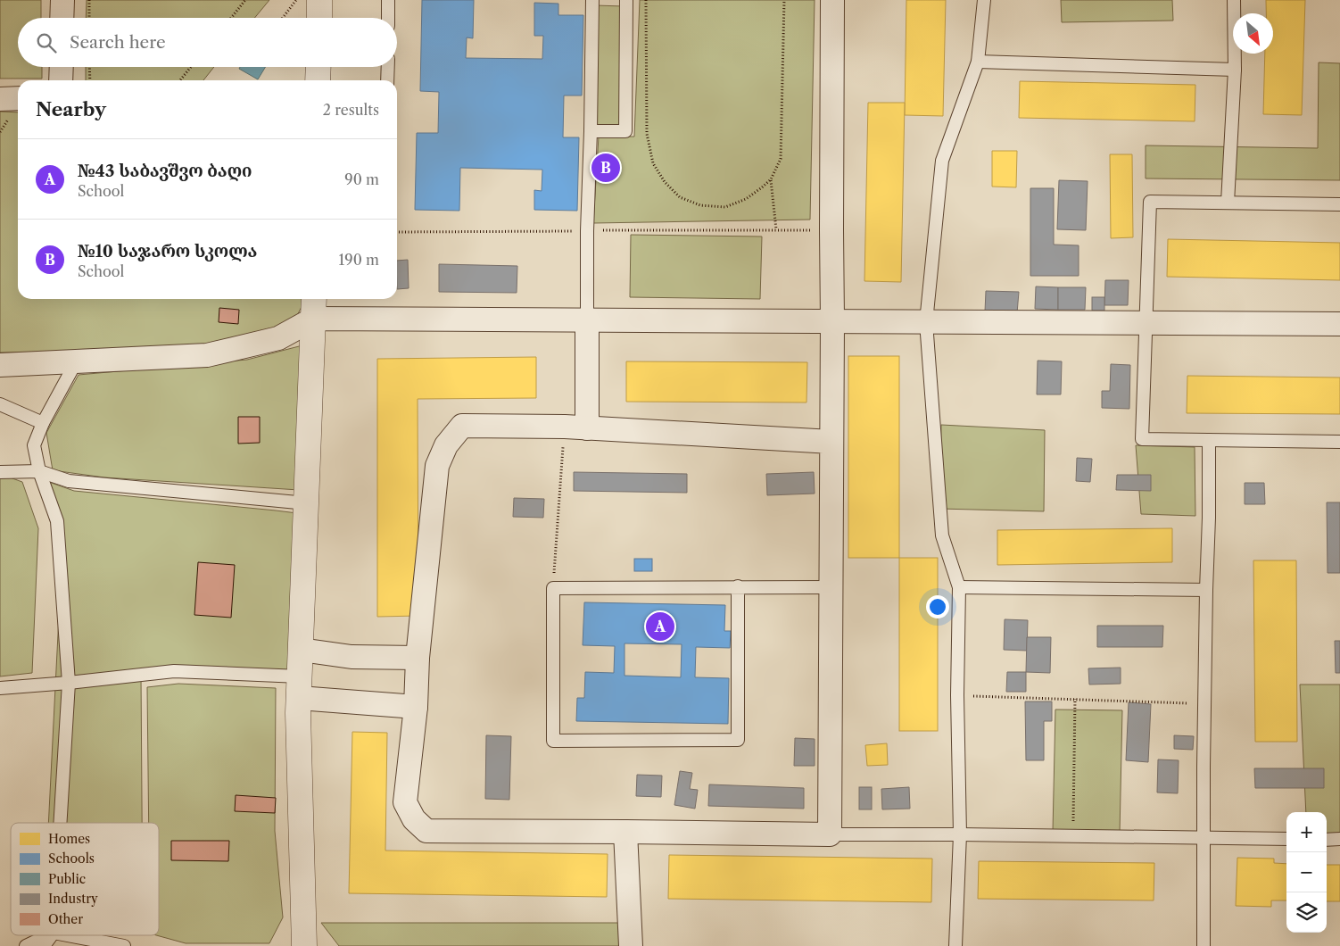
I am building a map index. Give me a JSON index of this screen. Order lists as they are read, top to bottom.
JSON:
{
  "legend": [
    "Homes",
    "Schools",
    "Public",
    "Industry",
    "Other"
  ],
  "north": "bottom right",
  "page": {
    "search": "Search here",
    "heading": ["Nearby", "2 results"],
    "list": [
      {
        "mark": "A",
        "name": "№43 საბავშვო ბაღი",
        "note": "School",
        "value": "90 m"
      },
      {
        "mark": "B",
        "name": "№10 საჯარო სკოლა",
        "note": "School",
        "value": "190 m"
      }
    ],
    "pins": ["B", "A"],
    "map_buttons": ["+", "−"]
  }
}
